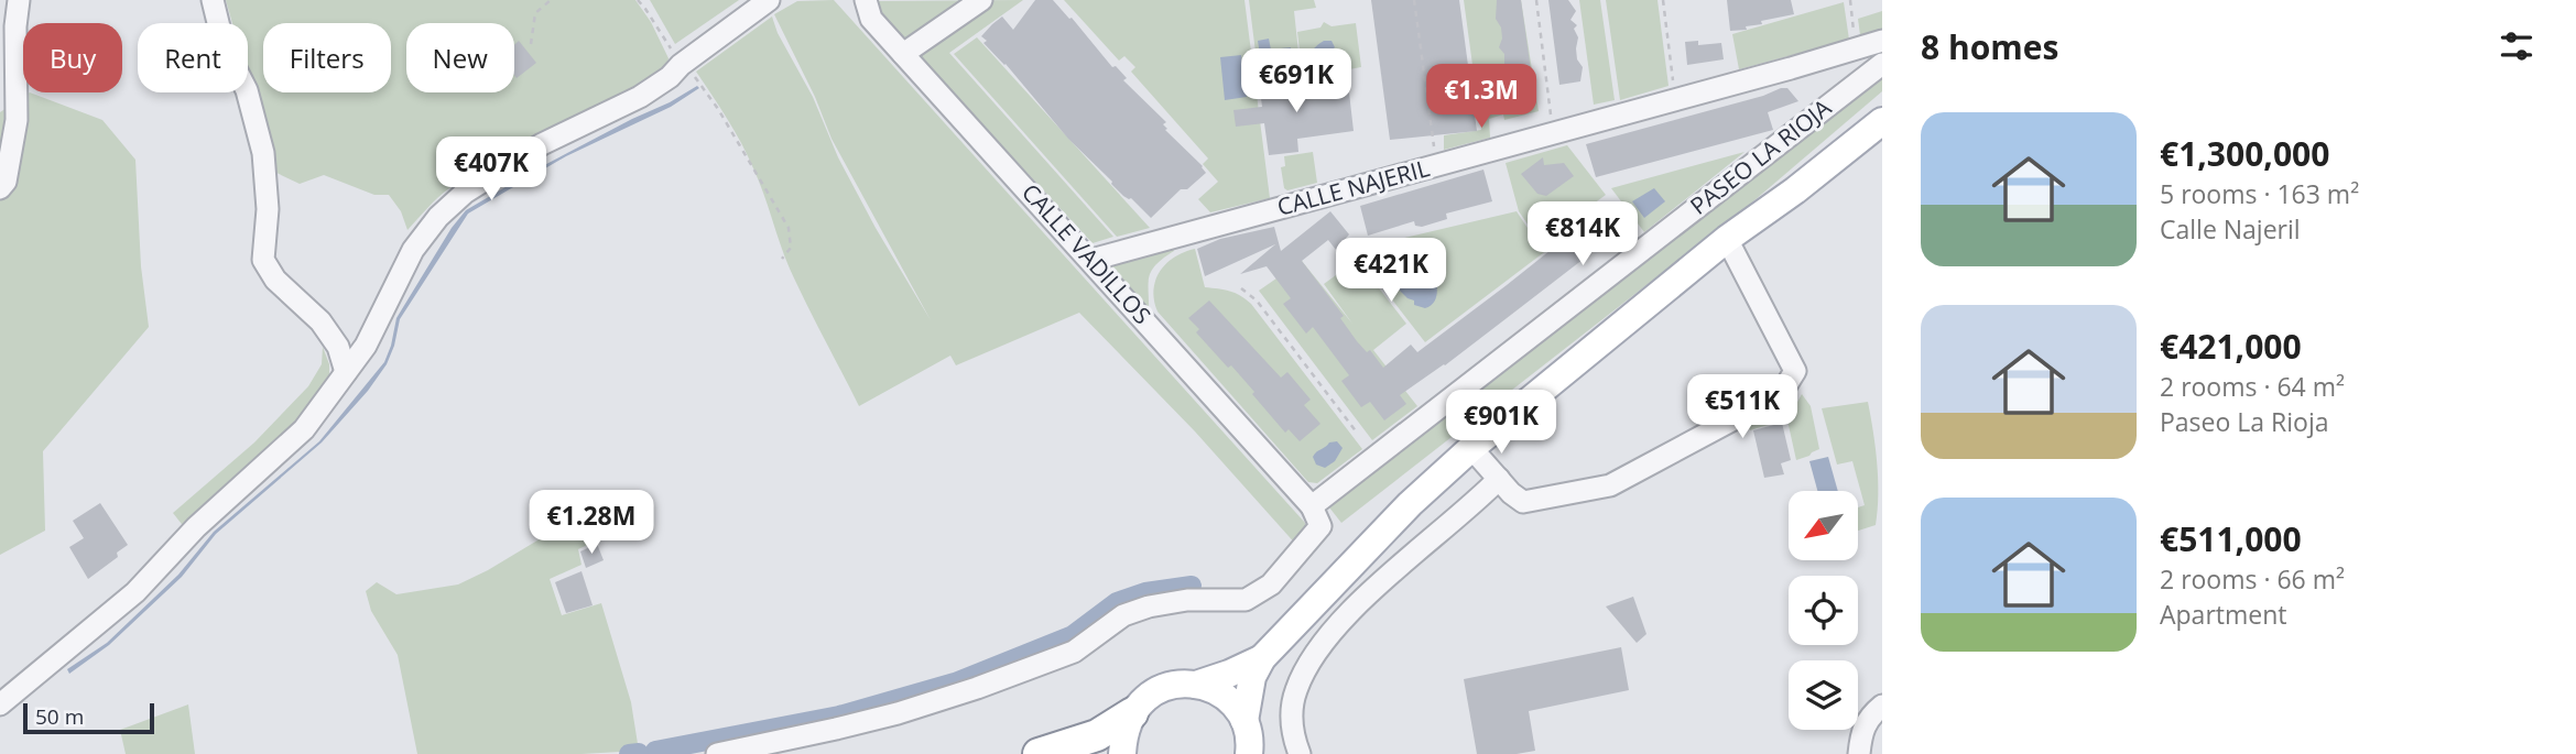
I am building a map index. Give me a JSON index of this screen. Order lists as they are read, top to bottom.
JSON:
{
  "streets": {
    "street": ["PASEO LA RIOJA", "CALLE NAJERIL", "CALLE VADILLOS"]
  },
  "crossings": [
    ["PASEO LA RIOJA", "CALLE VADILLOS"],
    ["CALLE NAJERIL", "CALLE VADILLOS"]
  ],
  "scale_bar": "50 m",
  "north": "bottom left",
  "page": {
    "heading": "8 homes",
    "chip": [
      "Buy",
      "Rent",
      "Filters",
      "New"
    ],
    "price": [
      "€691K",
      "€1.3M",
      "€407K",
      "€814K",
      "€421K",
      "€511K",
      "€901K",
      "€1.28M"
    ],
    "list": [
      {
        "name": "€1,300,000",
        "note": "5 rooms · 163 m² · Calle Najeril"
      },
      {
        "name": "€421,000",
        "note": "2 rooms · 64 m² · Paseo La Rioja"
      },
      {
        "name": "€511,000",
        "note": "2 rooms · 66 m² · Apartment"
      }
    ],
    "scale": "50 m"
  }
}
